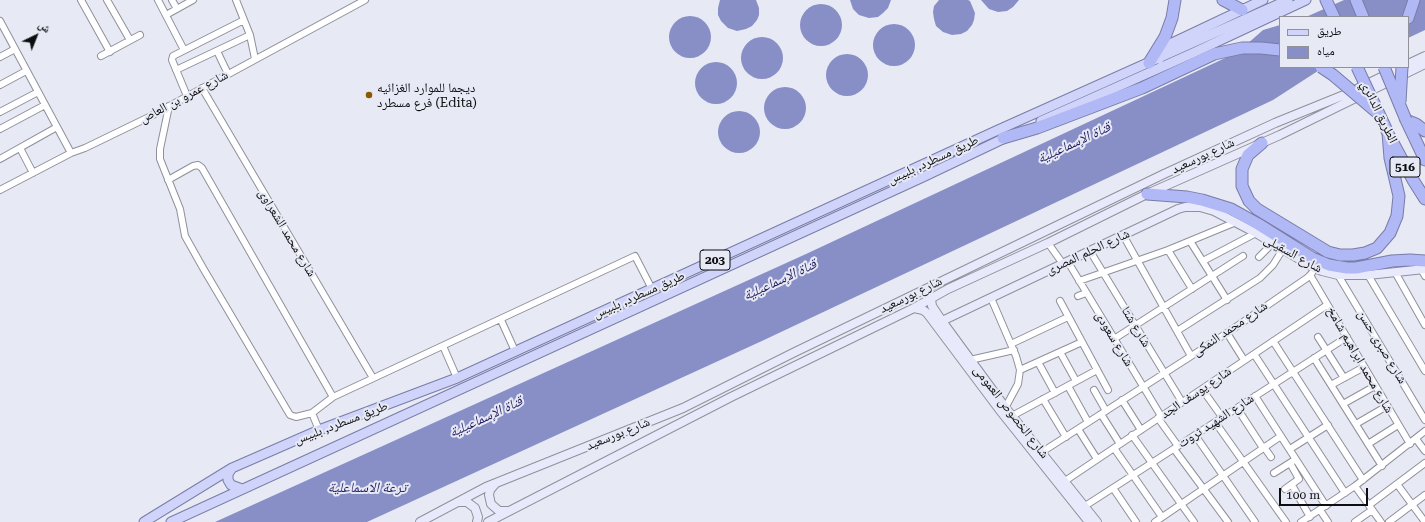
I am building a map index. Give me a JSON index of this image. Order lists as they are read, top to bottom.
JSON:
{
  "streets": {
    "highway": ["الطريق الدائري", "516"],
    "main road": [
      "شارع بورسعيد",
      "طريق مسطرد, بلبيس",
      "شارع الحلم المصرى",
      "شارع السقيلى",
      "203",
      "شارع الخصوص العمومى"
    ],
    "street": [
      "شارع عمرو بن العاص",
      "شارع محمد الشعراوى",
      "شارع شتا",
      "شارع محمد النمكى",
      "شارع سعودى",
      "شارع صبرى حسن",
      "شارع محمد ابراهيم شامخ",
      "شارع يوسف الجد",
      "شارع الشهيد ثروت"
    ]
  },
  "crossings": [
    ["شارع عمرو بن العاص", "شارع محمد الشعراوى"],
    ["شارع بورسعيد", "شارع سعودى"],
    ["شارع بورسعيد", "شارع الخصوص العمومى"],
    ["شارع الحلم المصرى", "شارع السقيلى"],
    ["شارع الحلم المصرى", "شارع شتا"],
    ["شارع الحلم المصرى", "شارع سعودى"],
    ["شارع الحلم المصرى", "شارع الخصوص العمومى"],
    ["شارع السقيلى", "شارع محمد النمكى"],
    ["شارع السقيلى", "شارع صبرى حسن"],
    ["شارع السقيلى", "شارع محمد ابراهيم شامخ"],
    ["شارع شتا", "شارع محمد النمكى"],
    ["شارع شتا", "شارع يوسف الجد"],
    ["شارع محمد النمكى", "شارع سعودى"],
    ["شارع محمد النمكى", "شارع محمد ابراهيم شامخ"],
    ["شارع محمد النمكى", "شارع الخصوص العمومى"],
    ["شارع سعودى", "شارع يوسف الجد"],
    ["شارع سعودى", "شارع الشهيد ثروت"],
    ["شارع محمد ابراهيم شامخ", "شارع يوسف الجد"],
    ["شارع محمد ابراهيم شامخ", "شارع الشهيد ثروت"],
    ["شارع يوسف الجد", "شارع الخصوص العمومى"],
    ["شارع الخصوص العمومى", "شارع الشهيد ثروت"]
  ],
  "water": ["قناة الإسماعيلية", "ترعة الاسماعلية"],
  "places": ["ديجما للموارد الغزائيه فرع مسطرد (Edita)"],
  "legend": ["طريق", "مياه"],
  "scale_bar": "100 m",
  "north": "top right"
}
